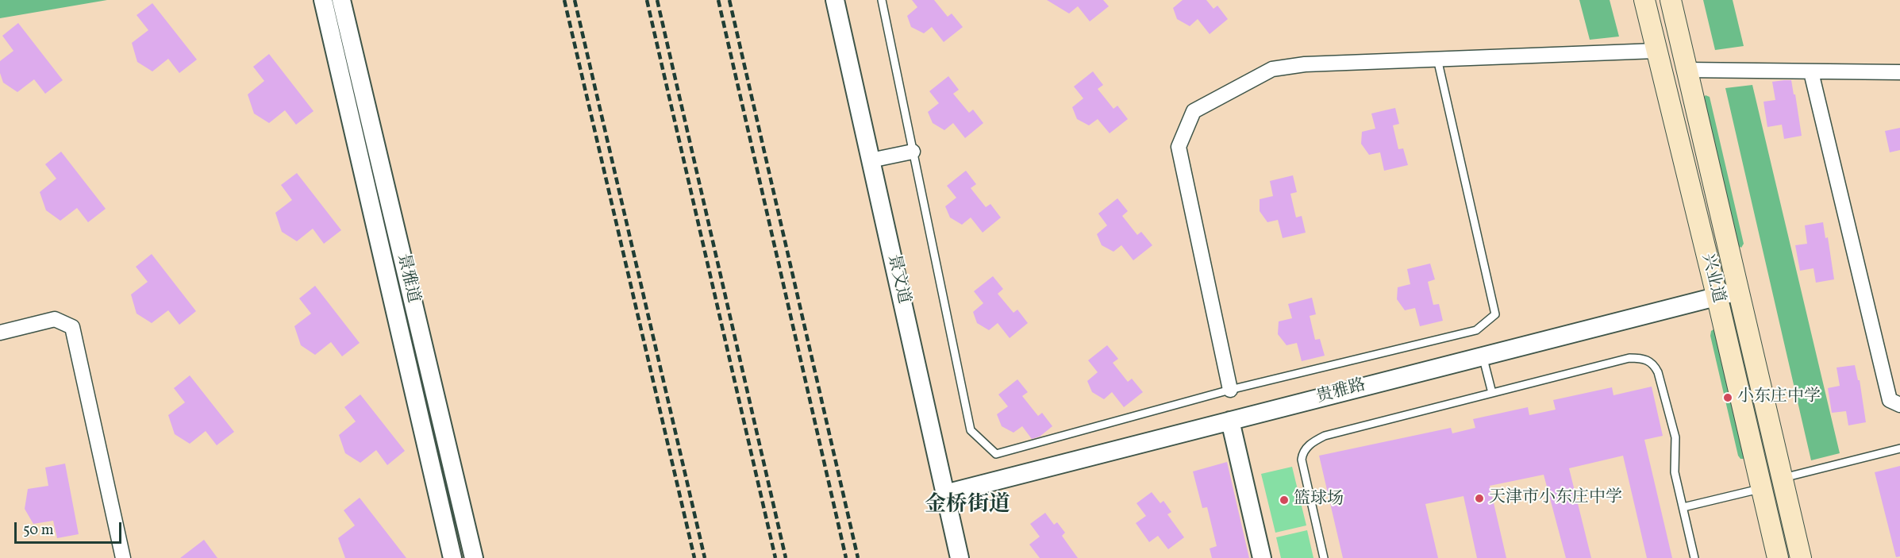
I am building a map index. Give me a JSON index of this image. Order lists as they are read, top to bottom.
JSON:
{
  "streets": {
    "main road": ["兴业道"],
    "street": ["景雅道", "景文道", "贵雅路"]
  },
  "crossings": [
    ["兴业道", "贵雅路"],
    ["景文道", "贵雅路"]
  ],
  "districts": ["金桥街道"],
  "places": ["小东庄中学", "天津市小东庄中学", "篮球场"],
  "scale_bar": "50 m"
}
